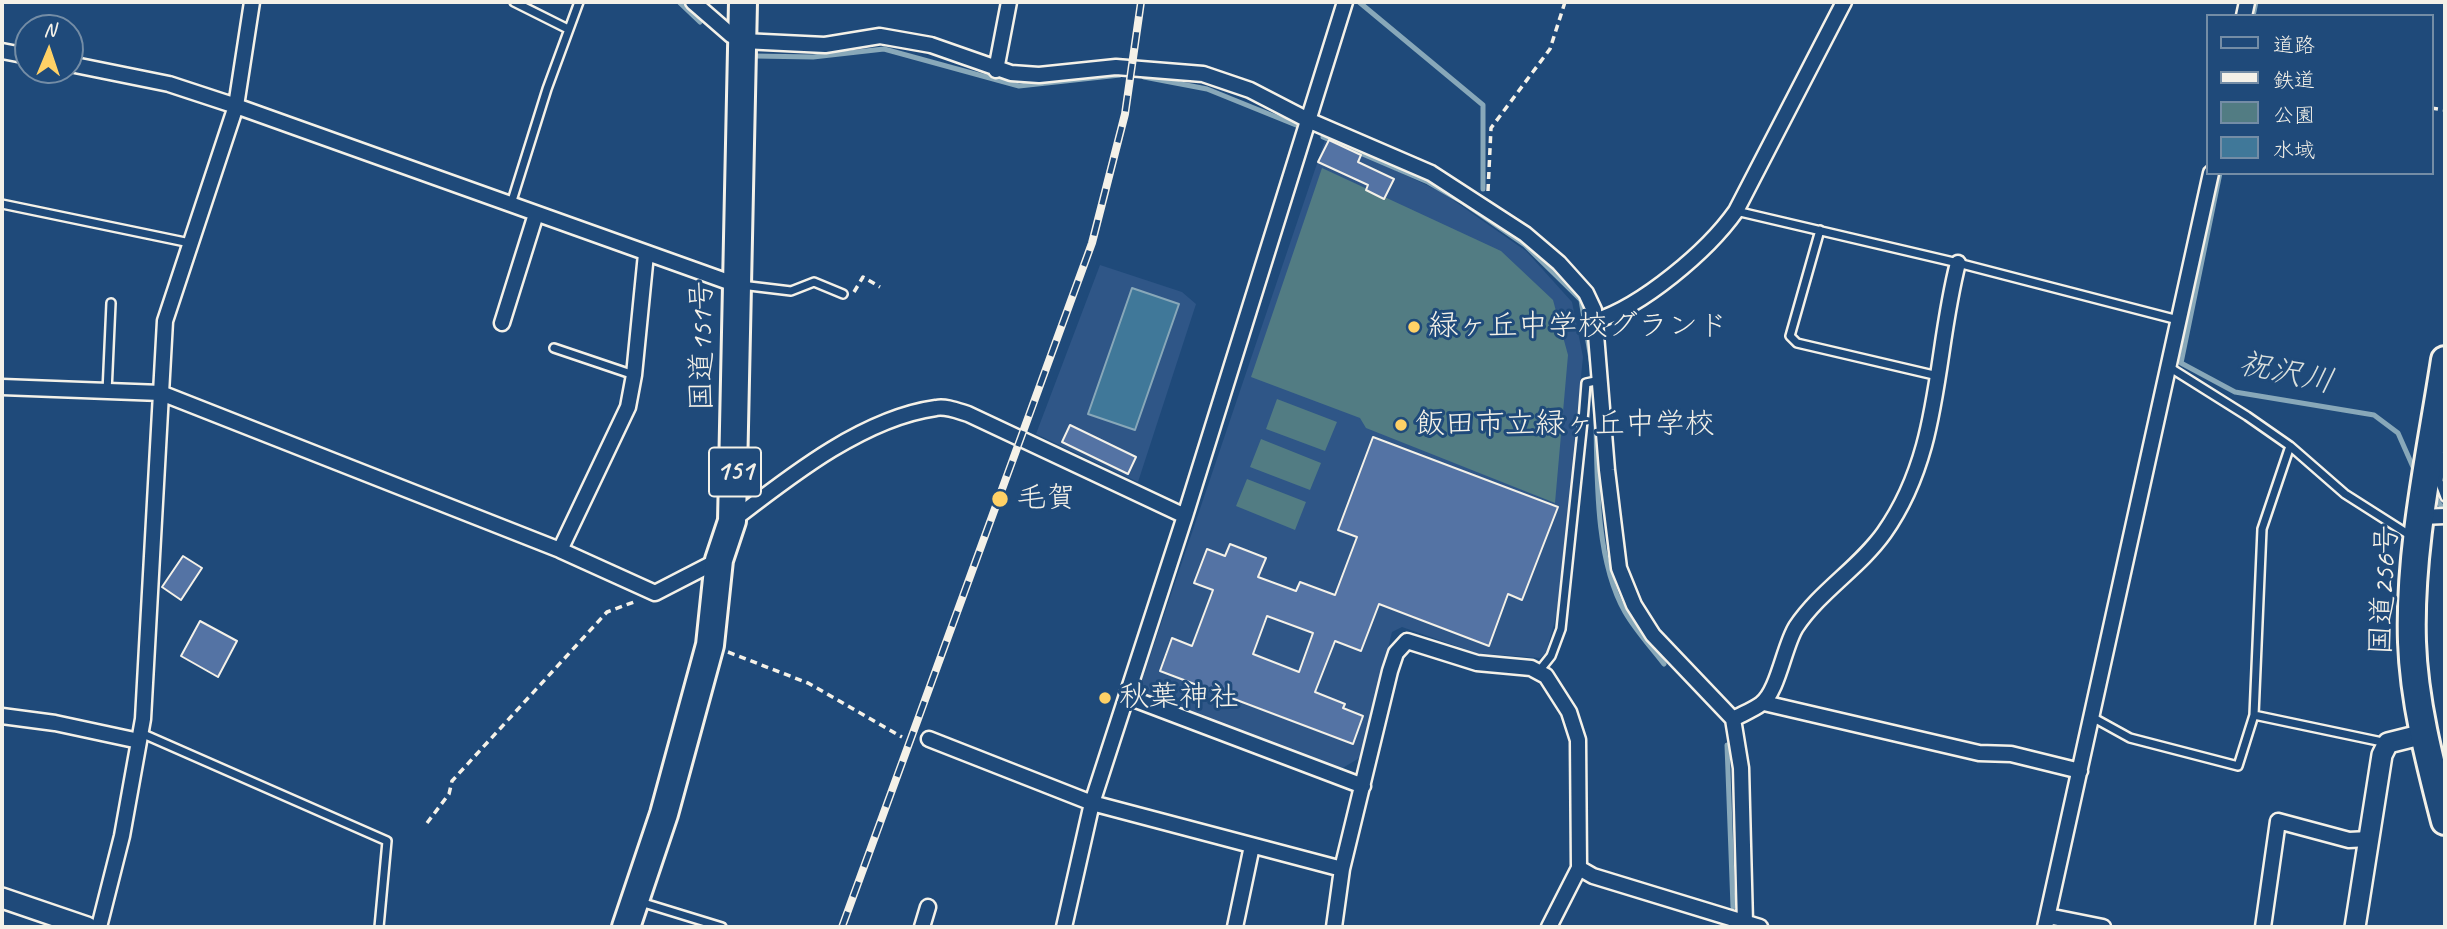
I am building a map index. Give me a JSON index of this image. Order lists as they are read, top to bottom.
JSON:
{
  "streets": {
    "highway": ["国道151号", "151", "国道256号"]
  },
  "water": ["祝沢川"],
  "places": [
    "緑ヶ丘中学校グランド",
    "飯田市立緑ヶ丘中学校",
    "毛賀",
    "秋葉神社"
  ],
  "legend": [
    "道路",
    "鉄道",
    "公園",
    "水域"
  ],
  "north": "top"
}
